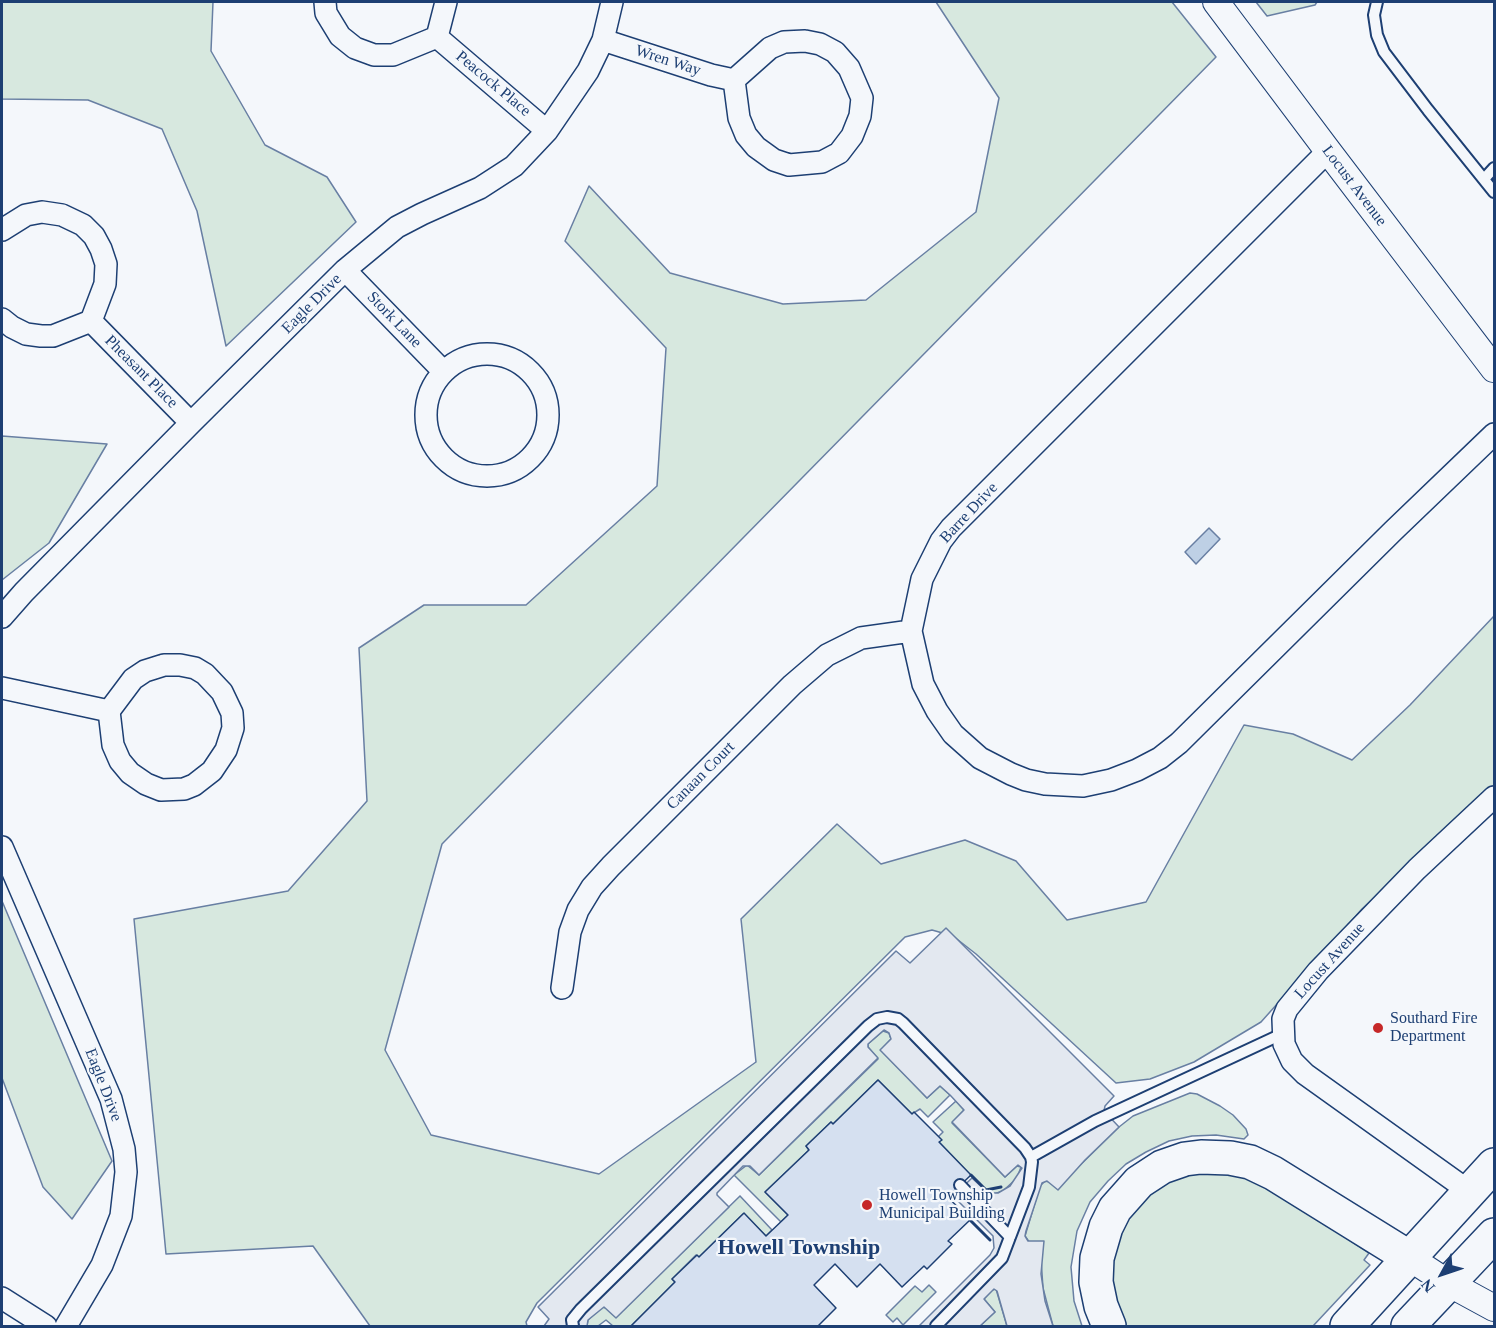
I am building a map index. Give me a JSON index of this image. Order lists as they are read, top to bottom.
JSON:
{
  "streets": {
    "street": [
      "Wren Way",
      "Peacock Place",
      "Locust Avenue",
      "Eagle Drive",
      "Stork Lane",
      "Pheasant Place",
      "Barre Drive",
      "Canaan Court"
    ]
  },
  "crossings": [
    ["Wren Way", "Eagle Drive"],
    ["Peacock Place", "Eagle Drive"],
    ["Locust Avenue", "Barre Drive"],
    ["Eagle Drive", "Stork Lane"],
    ["Eagle Drive", "Pheasant Place"],
    ["Barre Drive", "Canaan Court"]
  ],
  "districts": ["Howell Township"],
  "places": ["Southard Fire Department", "Howell Township Municipal Building"],
  "north": "bottom left"
}
